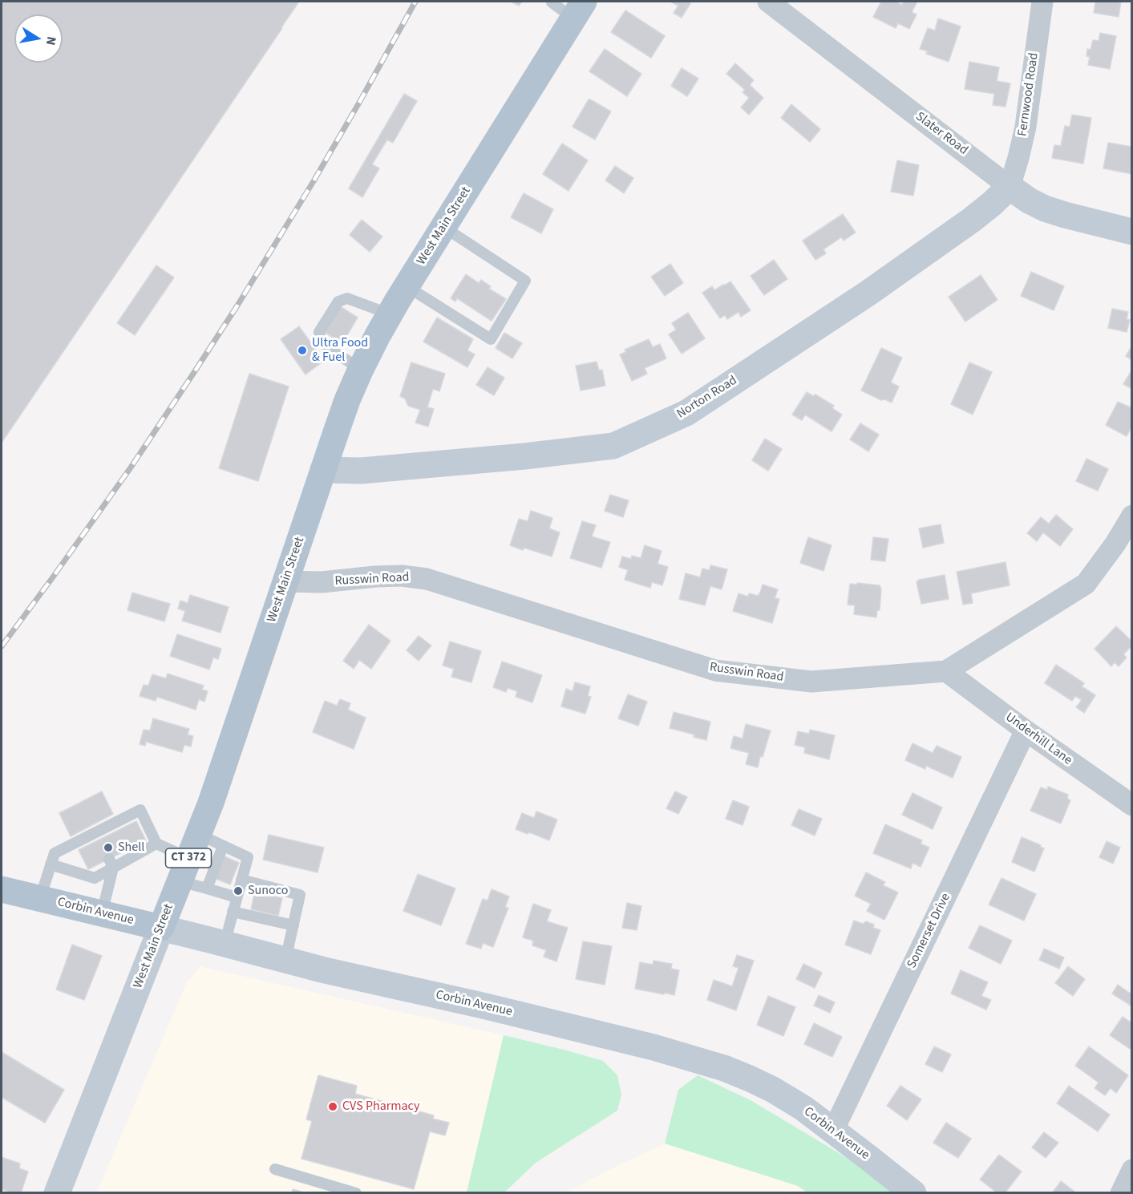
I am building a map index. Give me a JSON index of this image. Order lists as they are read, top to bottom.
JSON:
{
  "streets": {
    "main road": [
      "Slater Road",
      "West Main Street",
      "Norton Road",
      "CT 372",
      "Corbin Avenue"
    ],
    "street": [
      "Fernwood Road",
      "Russwin Road",
      "Underhill Lane",
      "Somerset Drive"
    ]
  },
  "crossings": [
    ["Fernwood Road", "Slater Road"],
    ["Fernwood Road", "Norton Road"],
    ["Slater Road", "Norton Road"],
    ["West Main Street", "Norton Road"],
    ["West Main Street", "Russwin Road"],
    ["West Main Street", "Corbin Avenue"],
    ["Russwin Road", "Underhill Lane"],
    ["Underhill Lane", "Somerset Drive"],
    ["Corbin Avenue", "Somerset Drive"]
  ],
  "places": [
    "Ultra Food & Fuel",
    "Shell",
    "Sunoco",
    "CVS Pharmacy"
  ],
  "north": "right"
}
